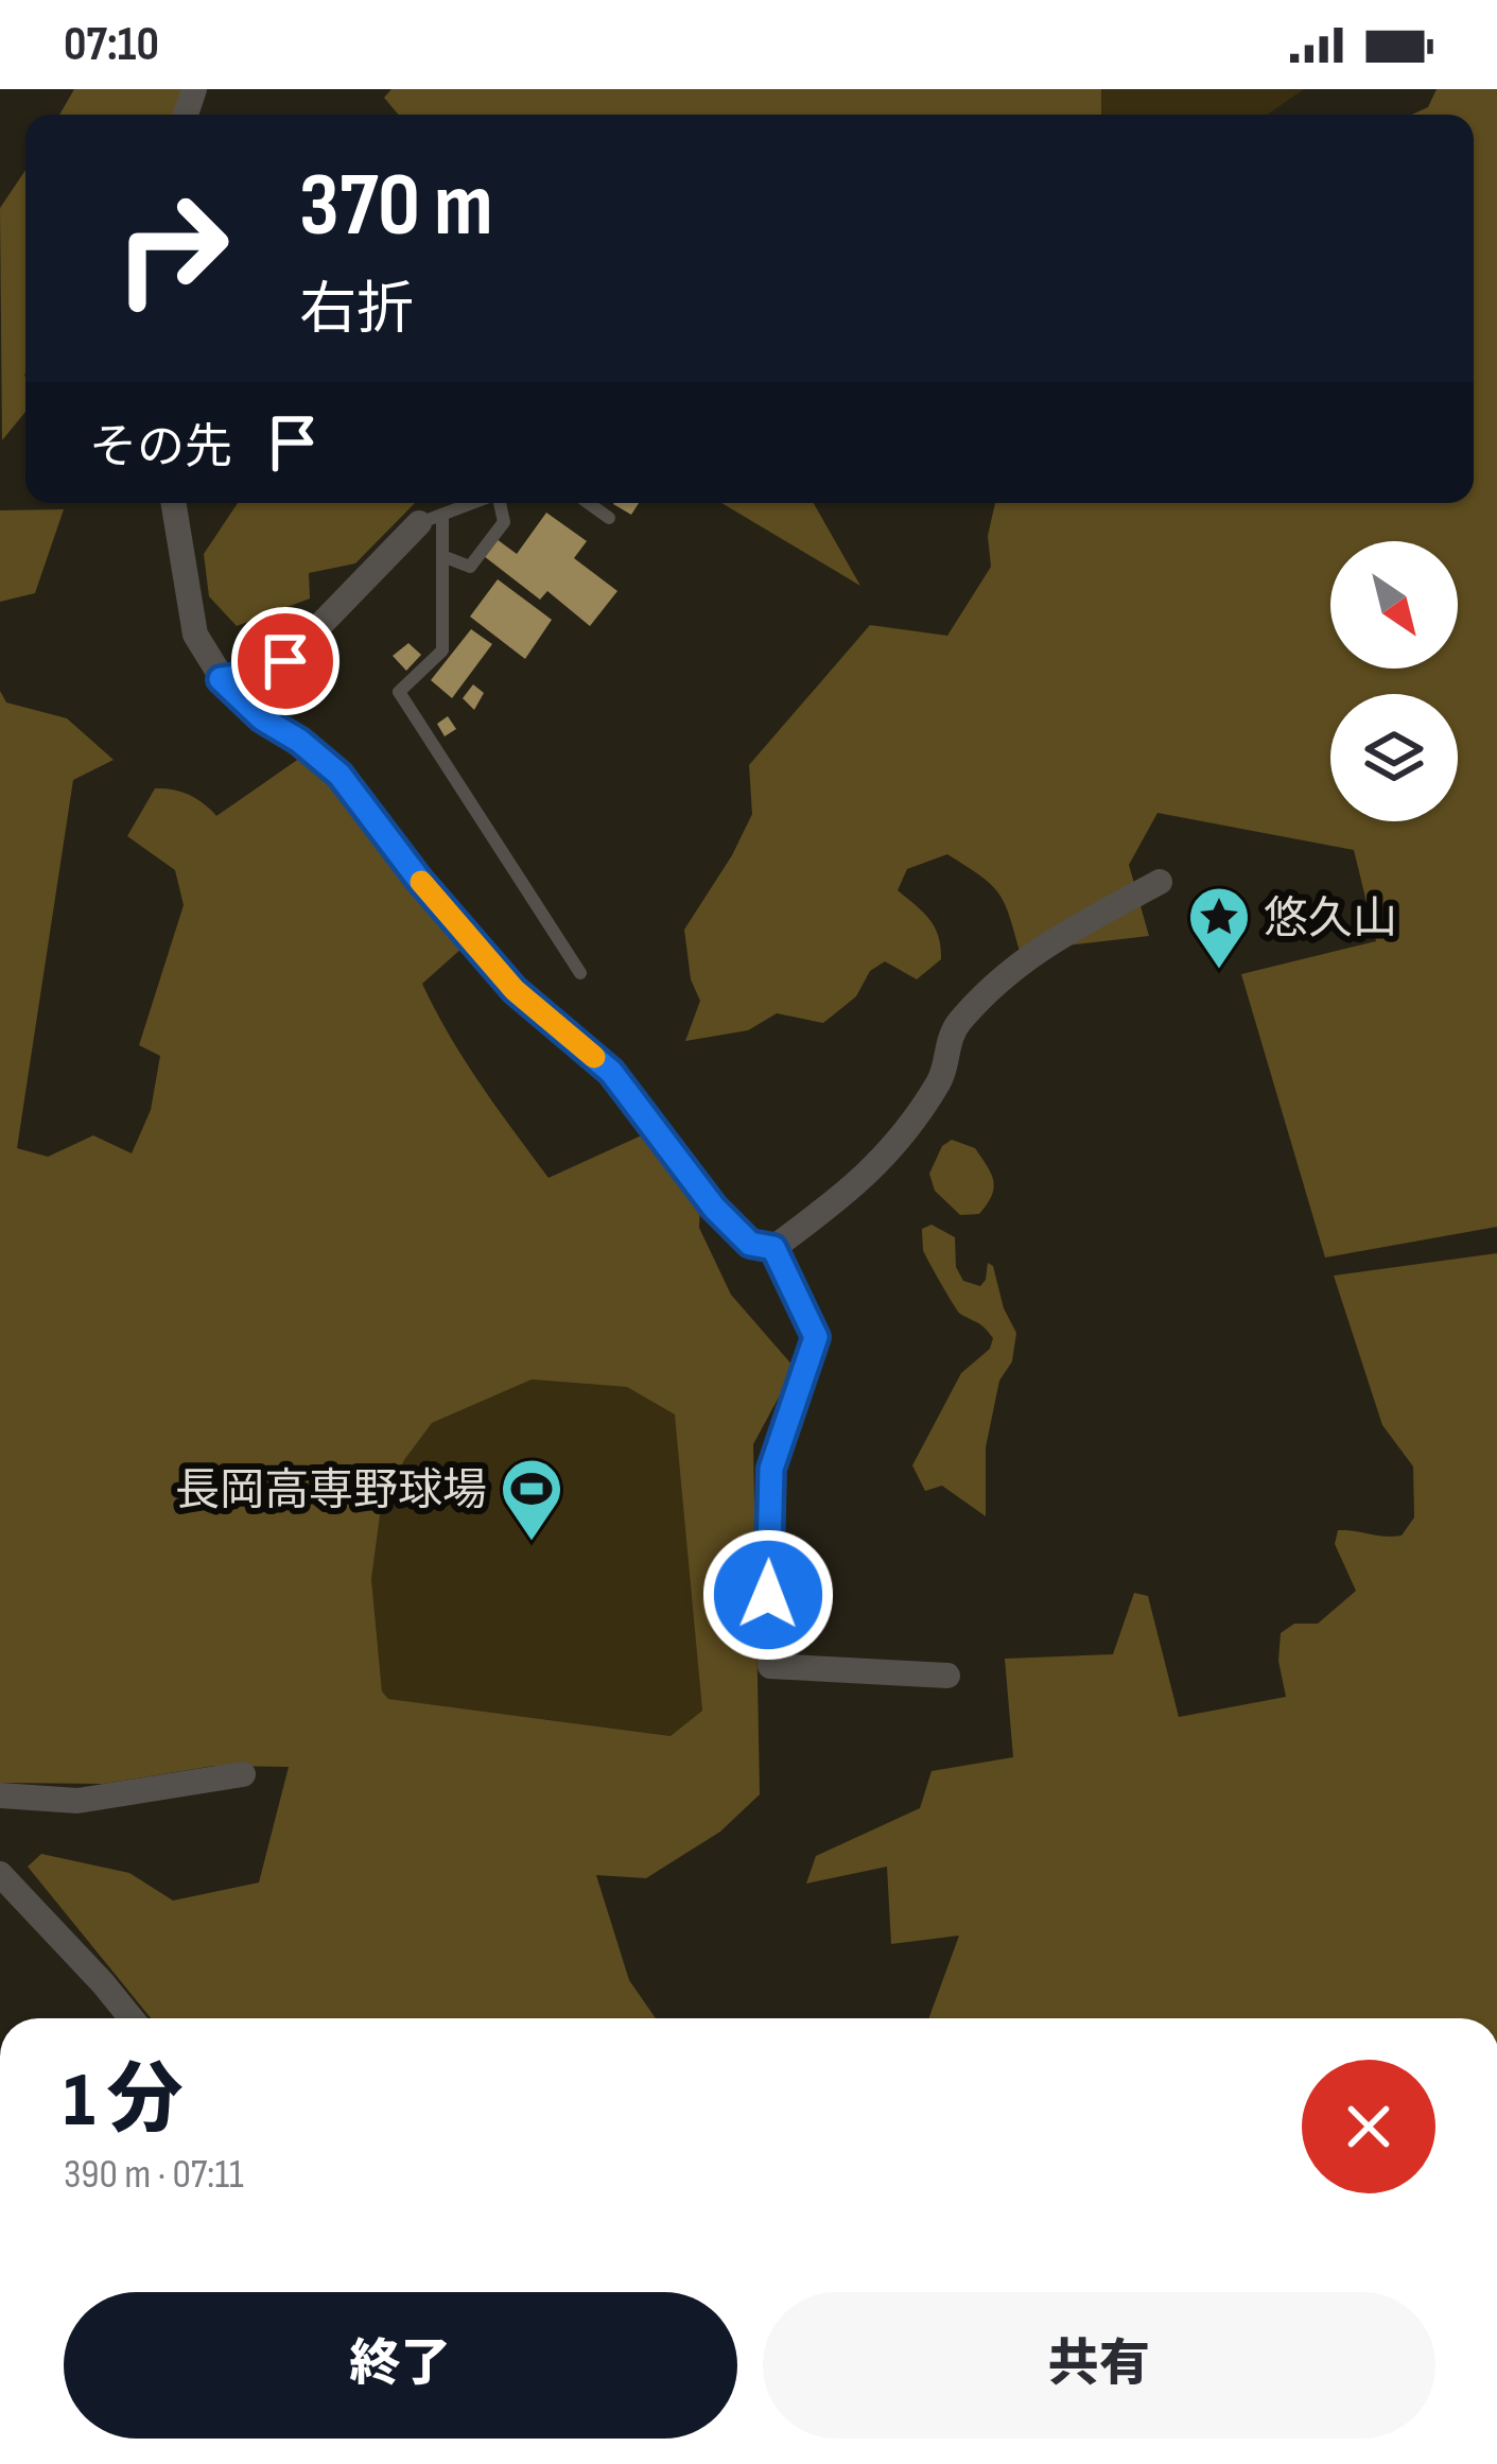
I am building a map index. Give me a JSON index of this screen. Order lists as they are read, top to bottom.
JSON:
{
  "places": {
    "place": ["悠久山"],
    "sports": ["長岡高専野球場"]
  },
  "north": "bottom right",
  "page": {
    "status": "07:10",
    "turn": ["370 m", "右折"],
    "then": "その先",
    "heading": ["1 分", "390 m · 07:11"],
    "buttons": ["終了", "共有"]
  }
}
